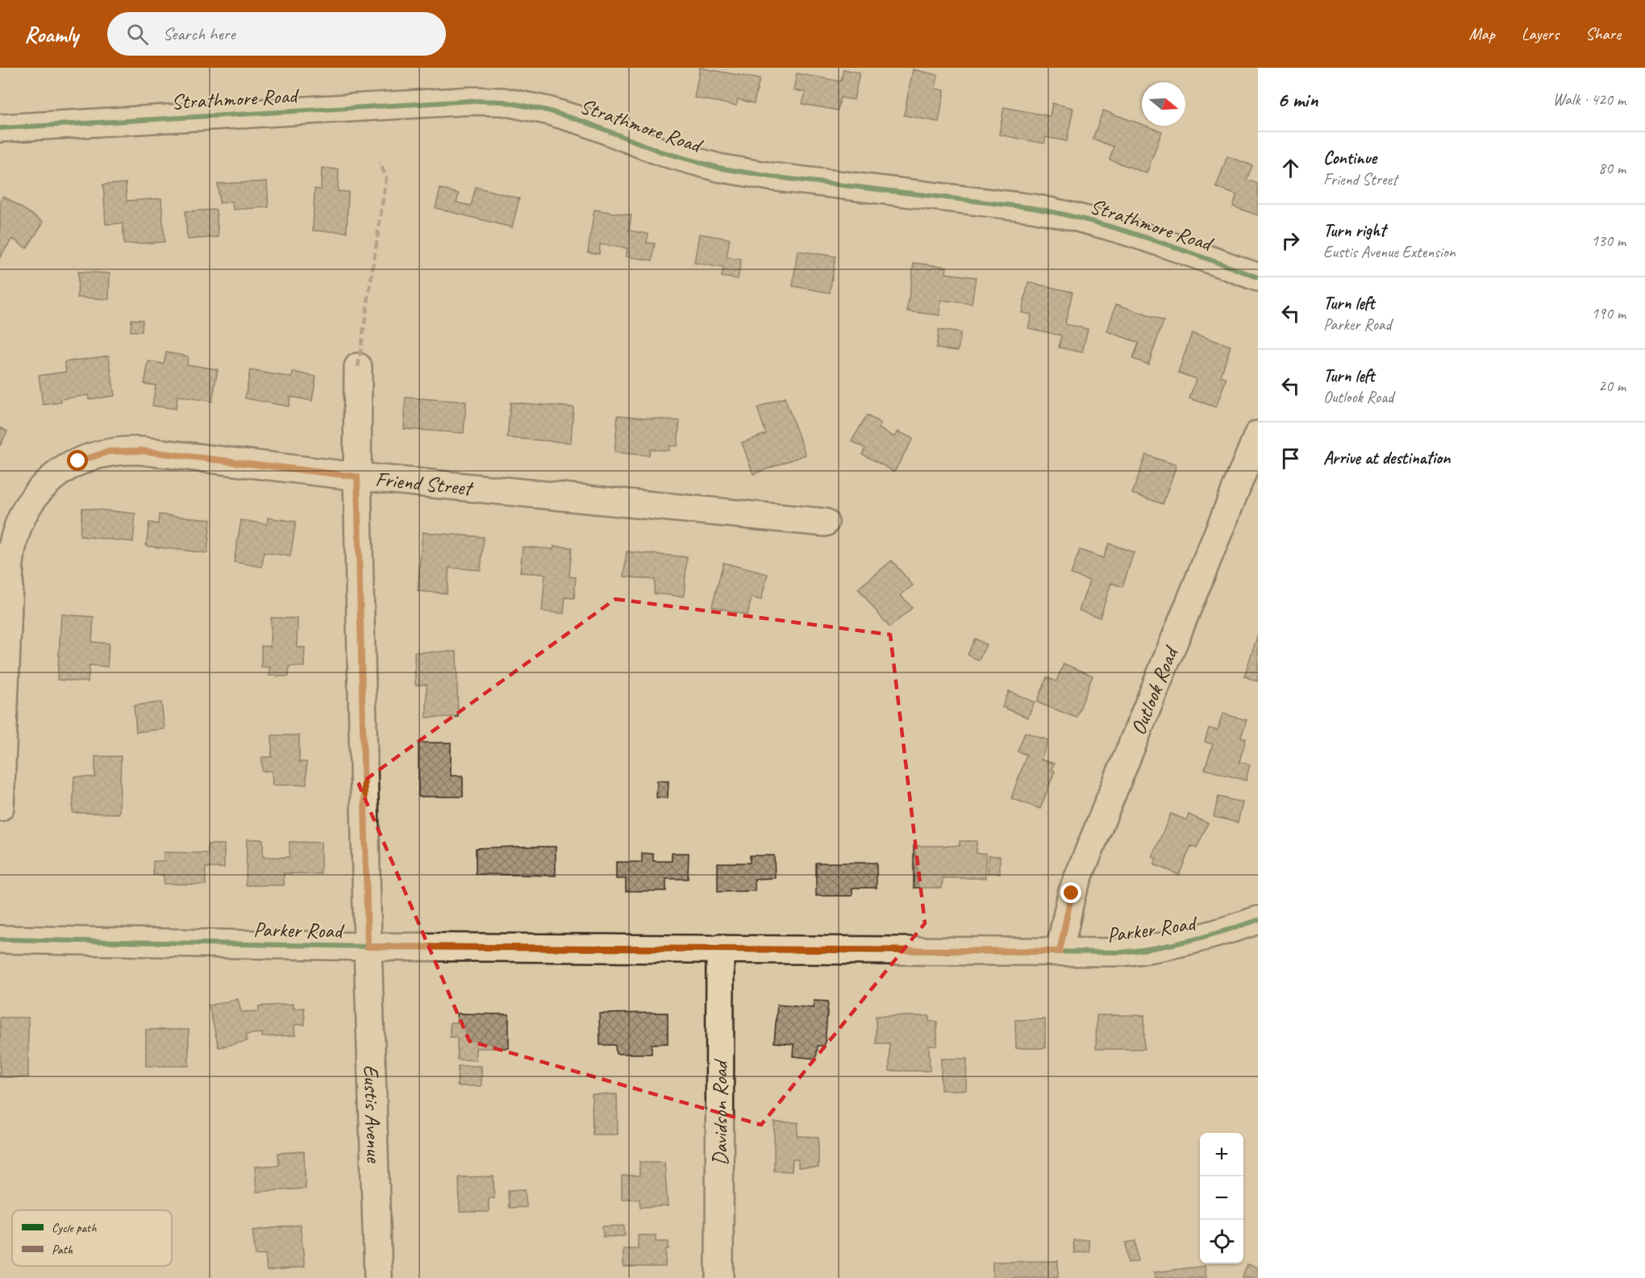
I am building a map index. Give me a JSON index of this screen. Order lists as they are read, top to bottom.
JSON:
{
  "streets": {
    "street": [
      "Strathmore Road",
      "Friend Street",
      "Outlook Road",
      "Parker Road",
      "Eustis Avenue",
      "Davidson Road"
    ]
  },
  "crossings": [
    ["Friend Street", "Eustis Avenue"],
    ["Outlook Road", "Parker Road"],
    ["Parker Road", "Eustis Avenue"],
    ["Parker Road", "Davidson Road"]
  ],
  "legend": ["Cycle path", "Path"],
  "north": "right",
  "page": {
    "header": "Roamly",
    "search": "Search here",
    "nav": ["Map", "Layers", "Share"],
    "heading": ["6 min", "Walk · 420 m"],
    "list": [
      ["Continue", "Friend Street", "80 m"],
      ["Turn right", "Eustis Avenue Extension", "130 m"],
      ["Turn left", "Parker Road", "190 m"],
      ["Turn left", "Outlook Road", "20 m"],
      "Arrive at destination"
    ],
    "map_buttons": ["+", "−"]
  }
}
